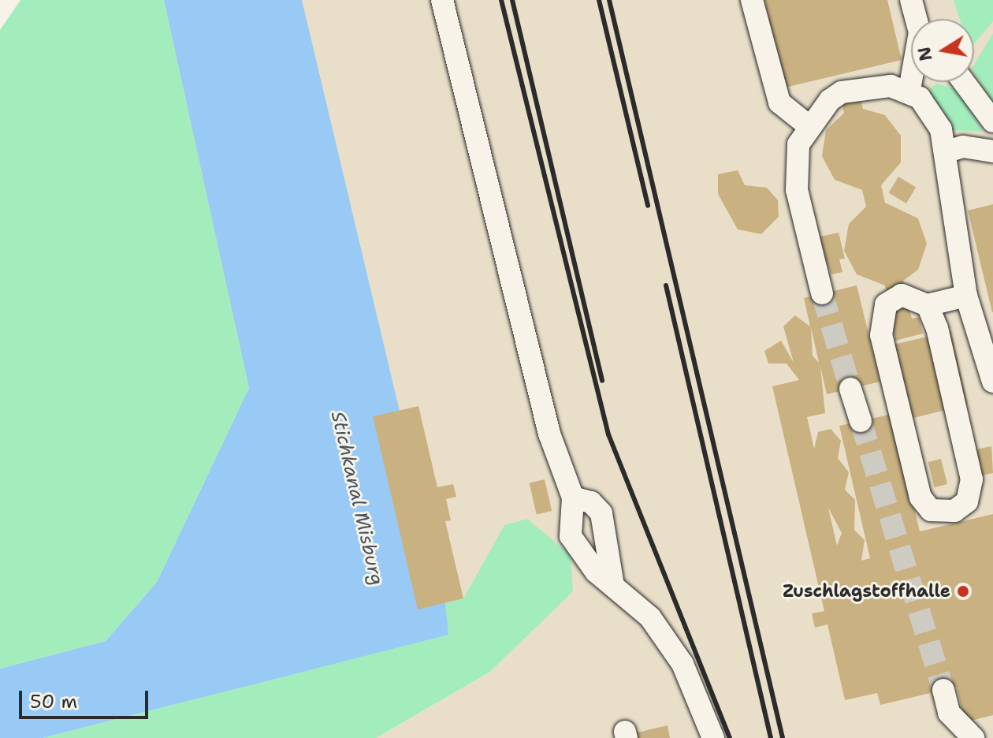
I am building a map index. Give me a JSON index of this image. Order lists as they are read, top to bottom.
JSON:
{
  "water": ["Stichkanal Misburg"],
  "places": ["Zuschlagstoffhalle"],
  "scale_bar": "50 m",
  "north": "left"
}
